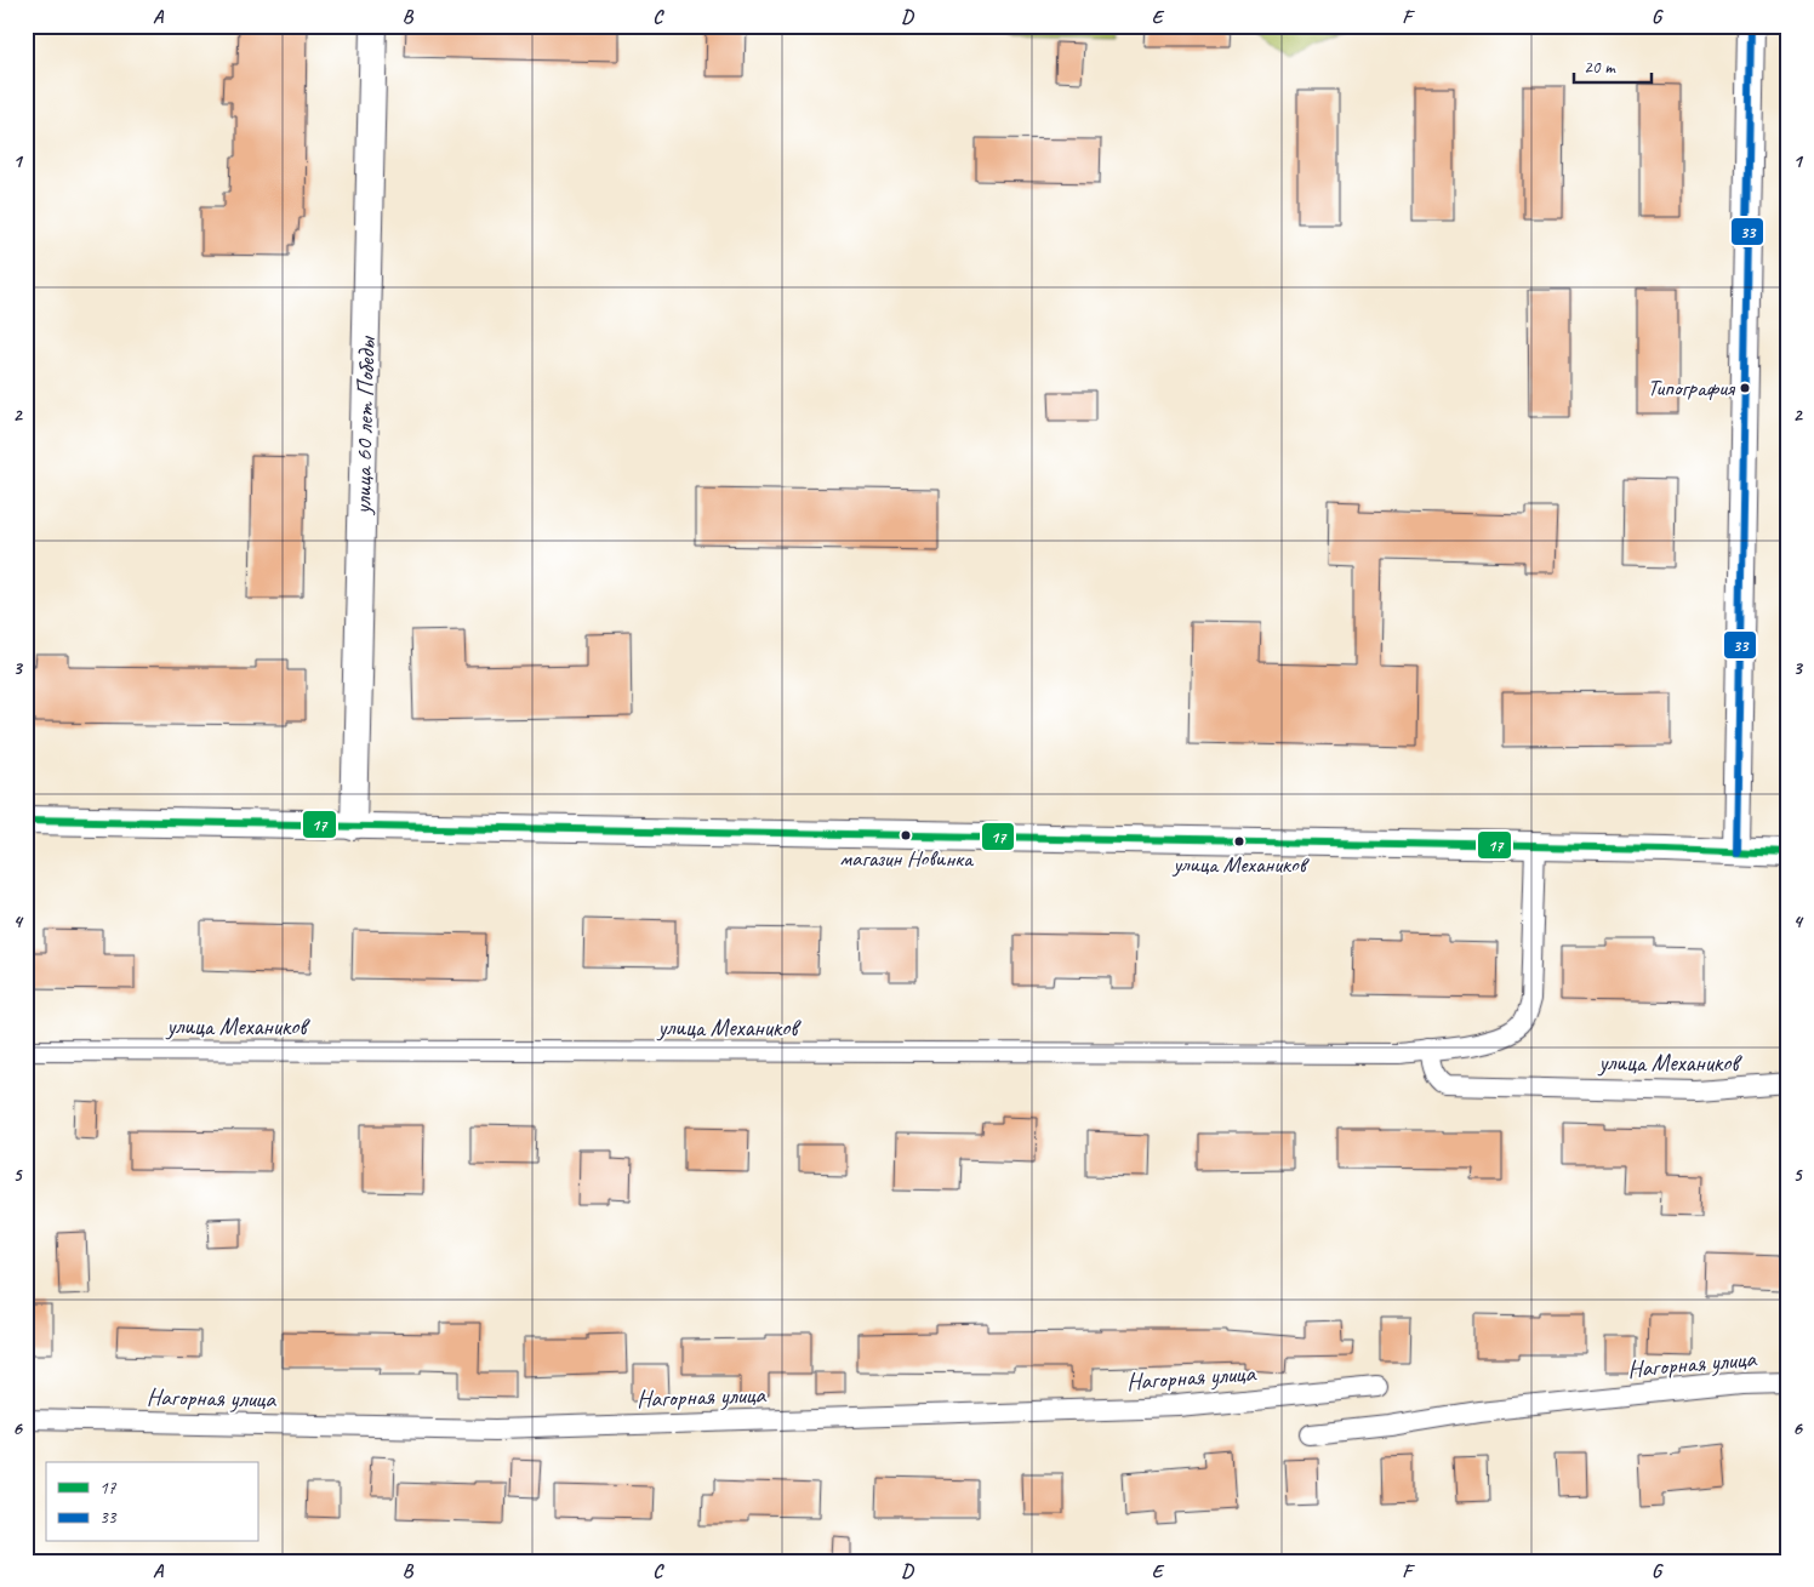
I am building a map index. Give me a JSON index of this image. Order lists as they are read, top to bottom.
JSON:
{
  "streets": {
    "main road": ["улица 60 лет Победы"],
    "street": ["улица Механиков", "Нагорная улица"]
  },
  "places": ["Типография", "магазин Новинка", "улица Механиков"],
  "lines": ["transit line 33", "transit line 17"],
  "legend": ["17", "33"],
  "scale_bar": "20 m",
  "grid": {
    "columns": [
      "A",
      "B",
      "C",
      "D",
      "E",
      "F",
      "G"
    ],
    "rows": [
      "1",
      "2",
      "3",
      "4",
      "5",
      "6"
    ]
  }
}
